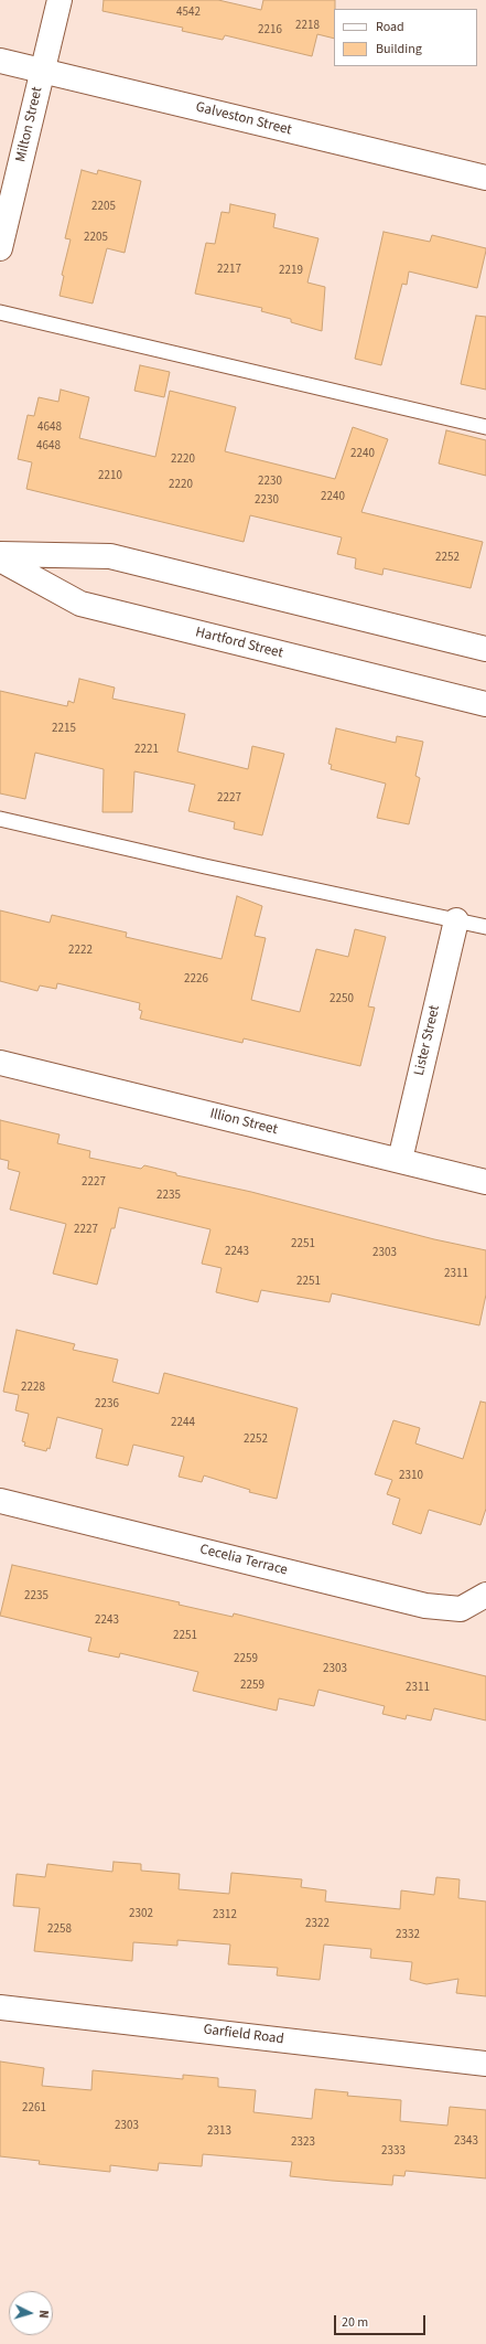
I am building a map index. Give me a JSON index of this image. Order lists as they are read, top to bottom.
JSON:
{
  "streets": {
    "street": [
      "Galveston Street",
      "Milton Street",
      "Hartford Street",
      "Lister Street",
      "Illion Street",
      "Cecelia Terrace",
      "Garfield Road"
    ]
  },
  "crossings": [
    ["Galveston Street", "Milton Street"],
    ["Lister Street", "Illion Street"]
  ],
  "house_numbers": [
    "4542",
    "2218",
    "2216",
    "2205",
    "2205",
    "2217",
    "2219",
    "4648",
    "4648",
    "2240",
    "2220",
    "2210",
    "2230",
    "2220",
    "2240",
    "2230",
    "2252",
    "2215",
    "2221",
    "2227",
    "2222",
    "2226",
    "2250",
    "2227",
    "2235",
    "2227",
    "2251",
    "2243",
    "2303",
    "2311",
    "2251",
    "2228",
    "2236",
    "2244",
    "2252",
    "2310",
    "2235",
    "2243",
    "2251",
    "2259",
    "2303",
    "2259",
    "2311",
    "2302",
    "2312",
    "2322",
    "2258",
    "2332",
    "2261",
    "2303",
    "2313",
    "2343",
    "2323",
    "2333"
  ],
  "legend": ["Road", "Building"],
  "scale_bar": "20 m",
  "north": "right"
}
